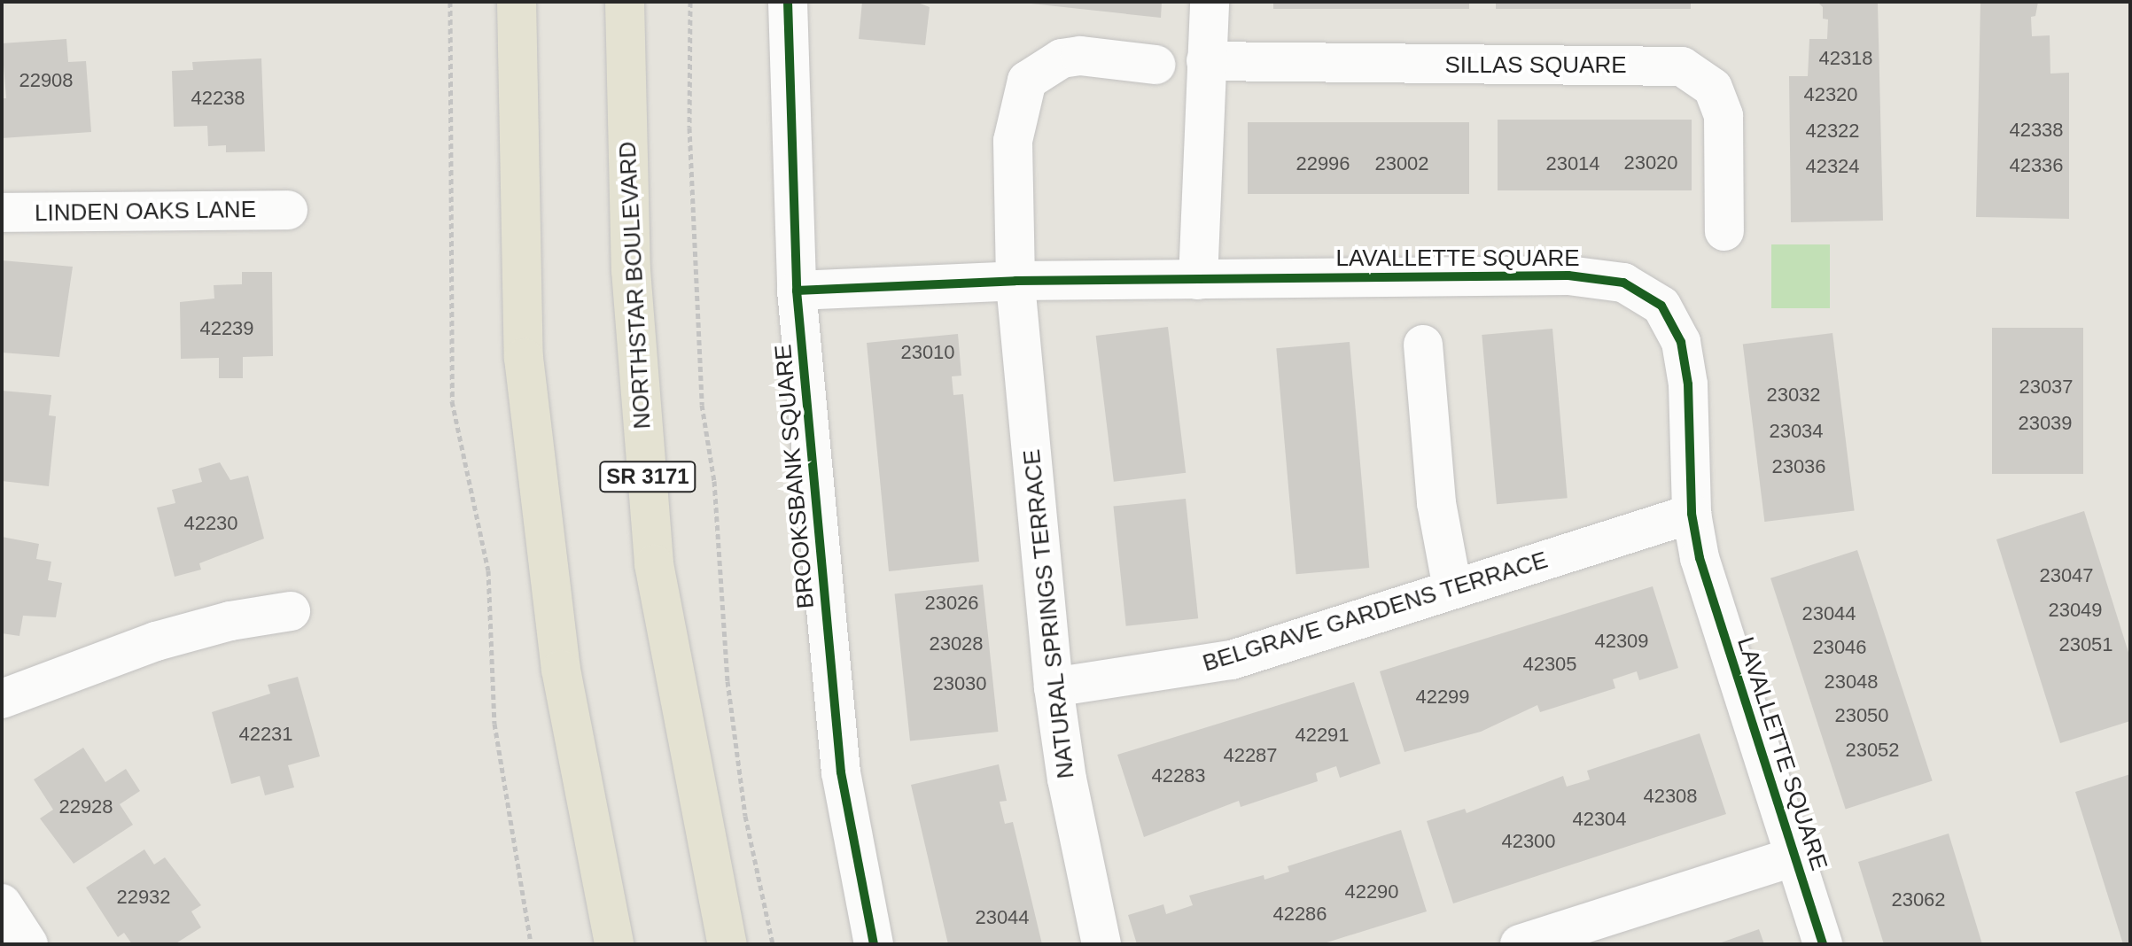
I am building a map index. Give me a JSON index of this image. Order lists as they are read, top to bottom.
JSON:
{
  "streets": {
    "main road": ["NORTHSTAR BOULEVARD", "SR 3171"],
    "street": [
      "SILLAS SQUARE",
      "LINDEN OAKS LANE",
      "LAVALLETTE SQUARE",
      "BROOKSBANK SQUARE",
      "BELGRAVE GARDENS TERRACE",
      "NATURAL SPRINGS TERRACE"
    ]
  },
  "crossings": [
    ["LAVALLETTE SQUARE", "BROOKSBANK SQUARE"],
    ["LAVALLETTE SQUARE", "BELGRAVE GARDENS TERRACE"],
    ["LAVALLETTE SQUARE", "NATURAL SPRINGS TERRACE"],
    ["BELGRAVE GARDENS TERRACE", "NATURAL SPRINGS TERRACE"]
  ],
  "house_numbers": [
    "42318",
    "22908",
    "42320",
    "42238",
    "42338",
    "42322",
    "23020",
    "22996",
    "23002",
    "23014",
    "42336",
    "42324",
    "42239",
    "23010",
    "23037",
    "23032",
    "23039",
    "23034",
    "23036",
    "42230",
    "23047",
    "23026",
    "23049",
    "23044",
    "42309",
    "23028",
    "23051",
    "23046",
    "42305",
    "23048",
    "23030",
    "42299",
    "23050",
    "42231",
    "42291",
    "23052",
    "42287",
    "42283",
    "42308",
    "22928",
    "42304",
    "42300",
    "42290",
    "22932",
    "23062",
    "42286",
    "23044"
  ]
}
